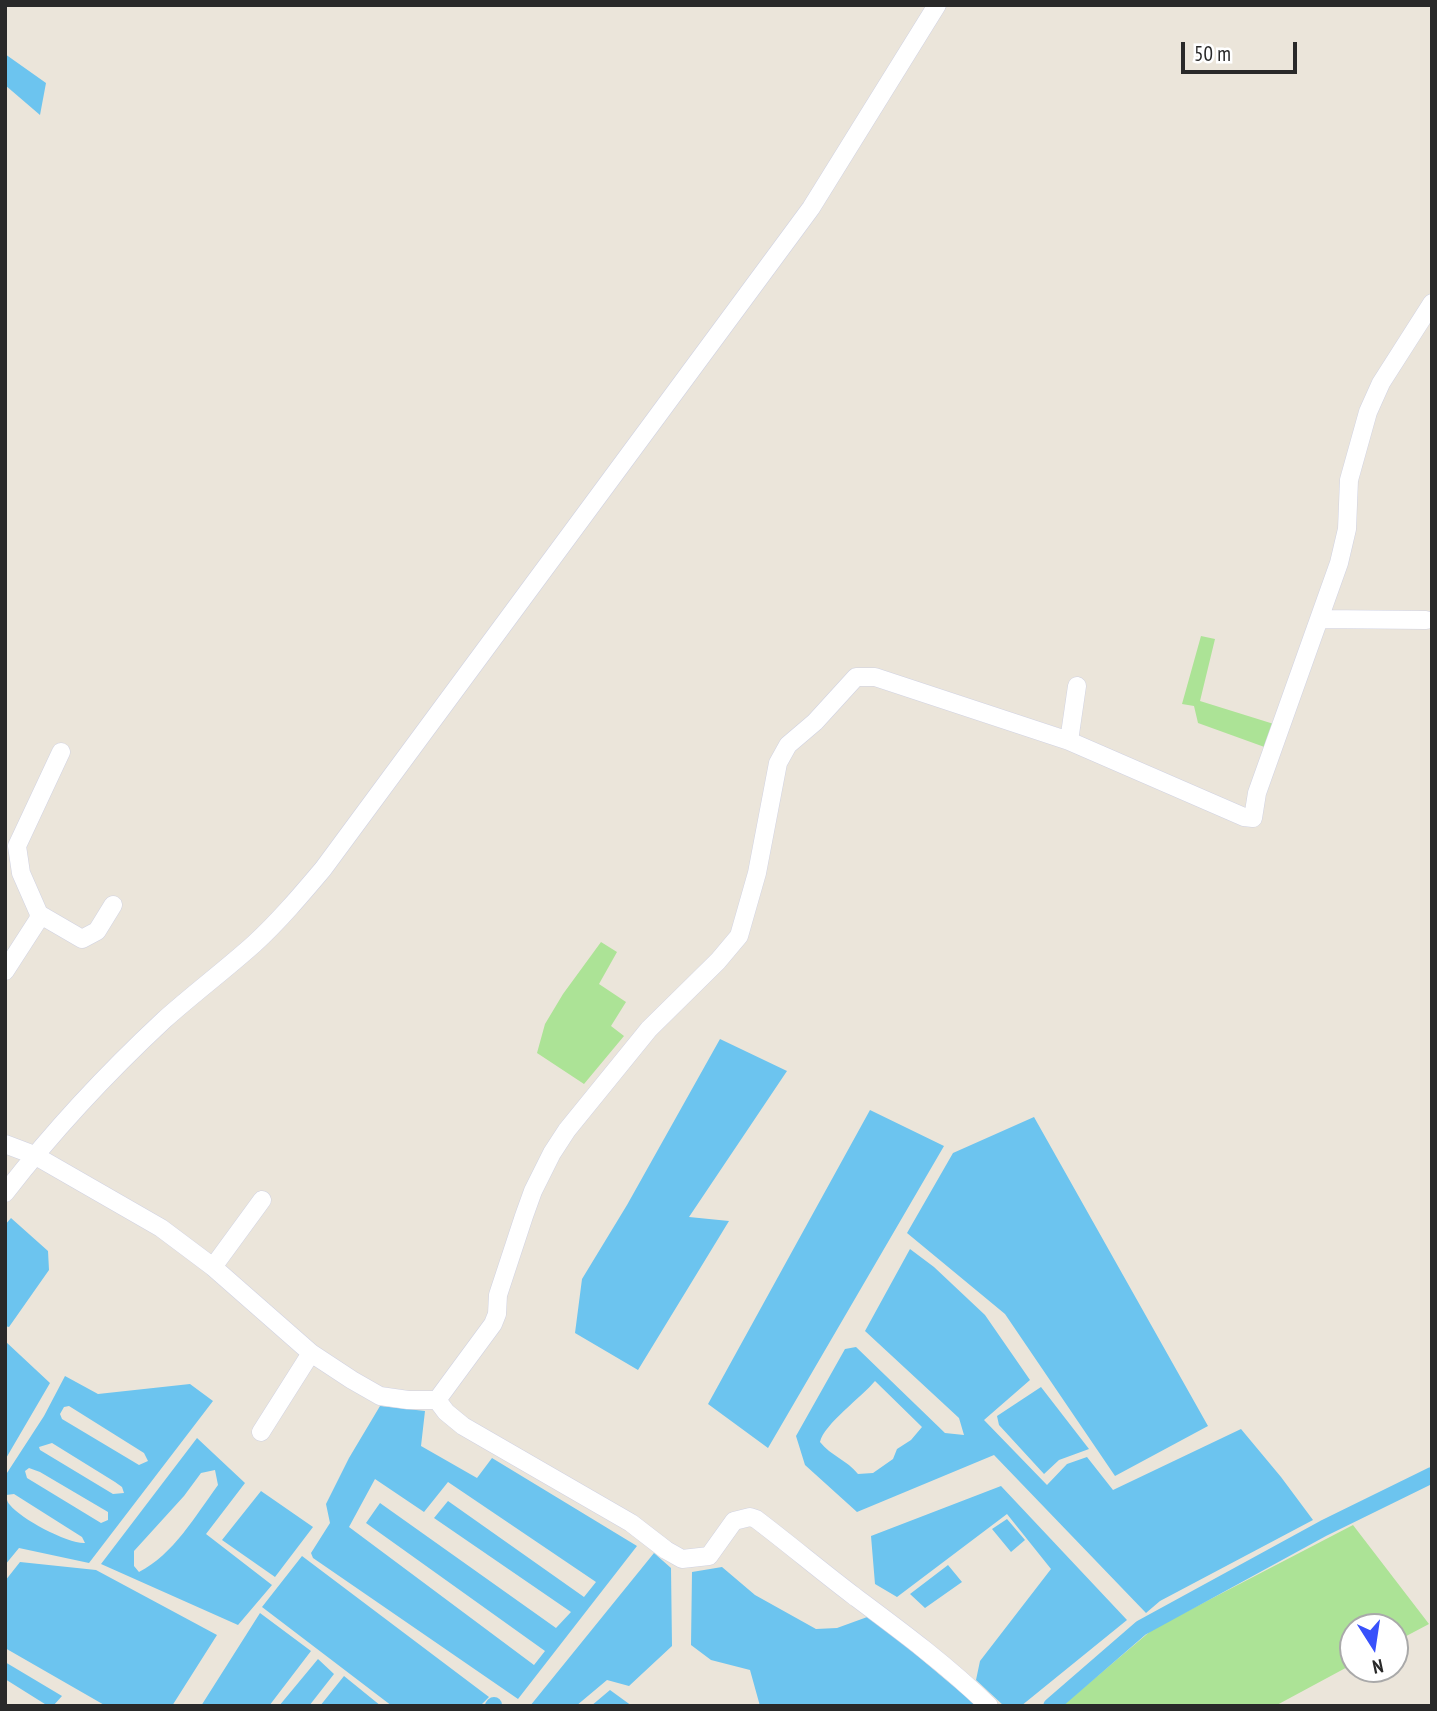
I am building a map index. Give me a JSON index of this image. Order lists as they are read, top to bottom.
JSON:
{
  "scale_bar": "50 m",
  "north": "bottom"
}
